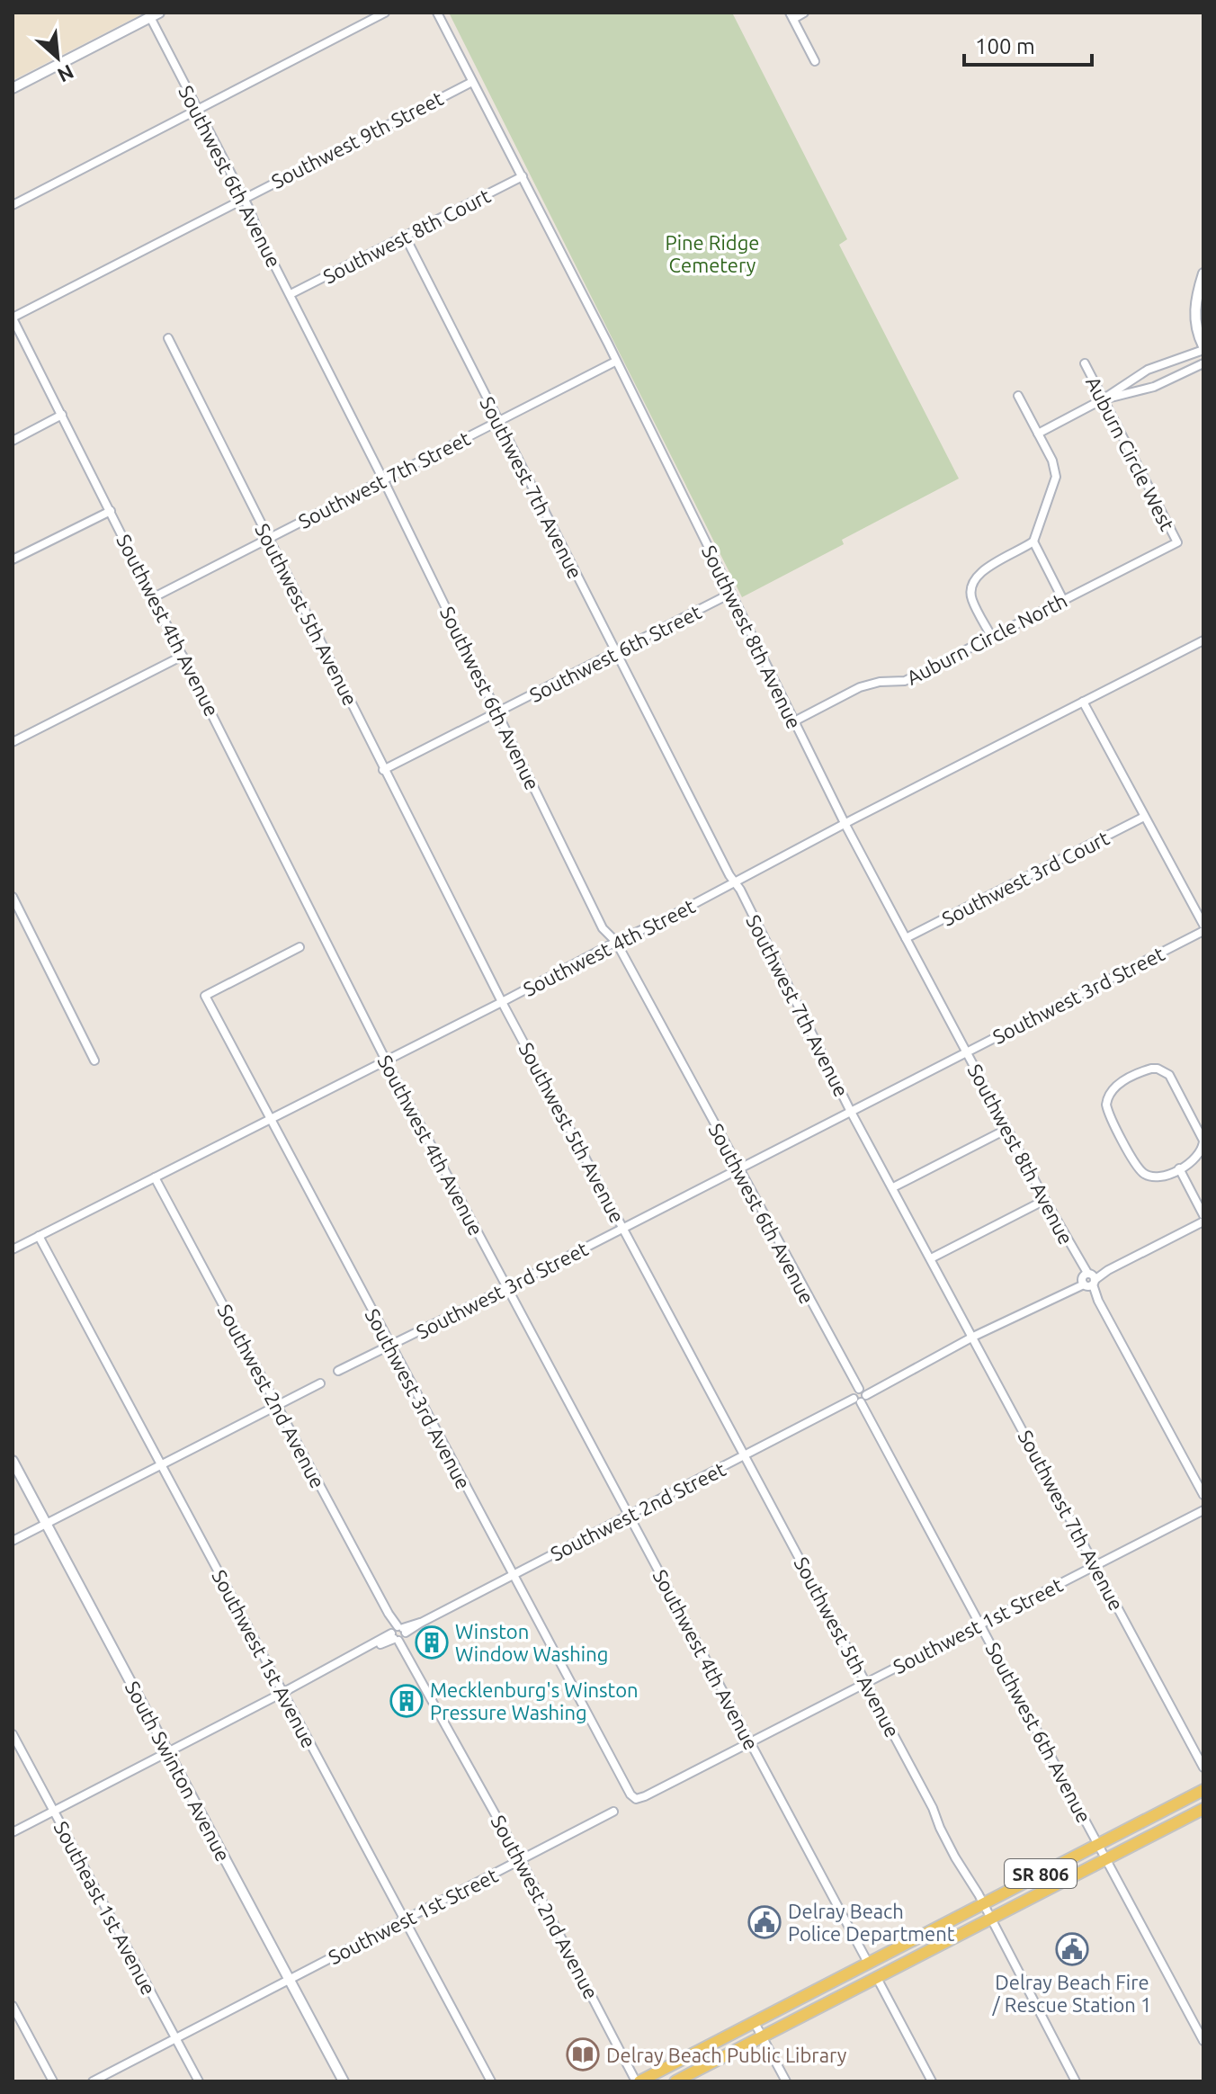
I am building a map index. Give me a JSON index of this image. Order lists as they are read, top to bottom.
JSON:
{
  "streets": {
    "main road": ["SR 806"],
    "street": [
      "Southwest 9th Street",
      "Southwest 6th Avenue",
      "Southwest 8th Court",
      "Auburn Circle West",
      "Southwest 7th Street",
      "Southwest 7th Avenue",
      "Southwest 5th Avenue",
      "Southwest 4th Avenue",
      "Southwest 8th Avenue",
      "Auburn Circle North",
      "Southwest 6th Street",
      "Southwest 3rd Court",
      "Southwest 4th Street",
      "Southwest 3rd Street",
      "Southwest 2nd Avenue",
      "Southwest 3rd Avenue",
      "Southwest 2nd Street",
      "Southwest 1st Street",
      "Southwest 1st Avenue",
      "South Swinton Avenue",
      "Southeast 1st Avenue"
    ]
  },
  "crossings": [
    ["Southwest 9th Street", "Southwest 6th Avenue"],
    ["Southwest 9th Street", "Southwest 4th Avenue"],
    ["Southwest 9th Street", "Southwest 8th Avenue"],
    ["Southwest 6th Avenue", "Southwest 8th Court"],
    ["Southwest 6th Avenue", "Southwest 7th Street"],
    ["Southwest 6th Avenue", "Southwest 6th Street"],
    ["Southwest 6th Avenue", "Southwest 4th Street"],
    ["Southwest 6th Avenue", "Southwest 3rd Street"],
    ["Southwest 6th Avenue", "Southwest 2nd Street"],
    ["Southwest 6th Avenue", "Southwest 1st Street"],
    ["Southwest 6th Avenue", "SR 806"],
    ["Southwest 8th Court", "Southwest 7th Avenue"],
    ["Southwest 8th Court", "Southwest 8th Avenue"],
    ["Auburn Circle West", "Auburn Circle North"],
    ["Southwest 7th Street", "Southwest 7th Avenue"],
    ["Southwest 7th Street", "Southwest 5th Avenue"],
    ["Southwest 7th Street", "Southwest 4th Avenue"],
    ["Southwest 7th Street", "Southwest 8th Avenue"],
    ["Southwest 7th Avenue", "Southwest 6th Street"],
    ["Southwest 7th Avenue", "Southwest 4th Street"],
    ["Southwest 7th Avenue", "Southwest 3rd Street"],
    ["Southwest 7th Avenue", "Southwest 2nd Street"],
    ["Southwest 7th Avenue", "Southwest 1st Street"],
    ["Southwest 5th Avenue", "Southwest 6th Street"],
    ["Southwest 5th Avenue", "Southwest 4th Street"],
    ["Southwest 5th Avenue", "Southwest 3rd Street"],
    ["Southwest 5th Avenue", "Southwest 2nd Street"],
    ["Southwest 5th Avenue", "Southwest 1st Street"],
    ["Southwest 5th Avenue", "SR 806"],
    ["Southwest 4th Avenue", "Southwest 4th Street"],
    ["Southwest 4th Avenue", "Southwest 3rd Street"],
    ["Southwest 4th Avenue", "Southwest 2nd Street"],
    ["Southwest 4th Avenue", "Southwest 1st Street"],
    ["Southwest 4th Avenue", "SR 806"],
    ["Southwest 8th Avenue", "Auburn Circle North"],
    ["Southwest 8th Avenue", "Southwest 6th Street"],
    ["Southwest 8th Avenue", "Southwest 3rd Court"],
    ["Southwest 8th Avenue", "Southwest 4th Street"],
    ["Southwest 8th Avenue", "Southwest 3rd Street"],
    ["Southwest 8th Avenue", "Southwest 2nd Street"],
    ["Southwest 4th Street", "Southwest 2nd Avenue"],
    ["Southwest 4th Street", "Southwest 3rd Avenue"],
    ["Southwest 4th Street", "Southwest 1st Avenue"],
    ["Southwest 3rd Street", "Southwest 3rd Avenue"],
    ["Southwest 2nd Avenue", "Southwest 2nd Street"],
    ["Southwest 2nd Avenue", "Southwest 1st Street"],
    ["Southwest 2nd Avenue", "SR 806"],
    ["Southwest 3rd Avenue", "Southwest 2nd Street"],
    ["Southwest 3rd Avenue", "Southwest 1st Street"],
    ["Southwest 2nd Street", "Southwest 1st Avenue"],
    ["Southwest 2nd Street", "South Swinton Avenue"],
    ["Southwest 2nd Street", "Southeast 1st Avenue"],
    ["Southwest 1st Street", "Southwest 1st Avenue"],
    ["Southwest 1st Street", "South Swinton Avenue"],
    ["Southwest 1st Street", "Southeast 1st Avenue"]
  ],
  "parks": ["Pine Ridge Cemetery"],
  "places": {
    "building": ["Winston Window Washing", "Mecklenburg's Winston Pressure Washing"],
    "public building": ["Delray Beach Police Department", "Delray Beach Fire / Rescue Station 1"],
    "library": ["Delray Beach Public Library"]
  },
  "scale_bar": "100 m",
  "north": "bottom right"
}
